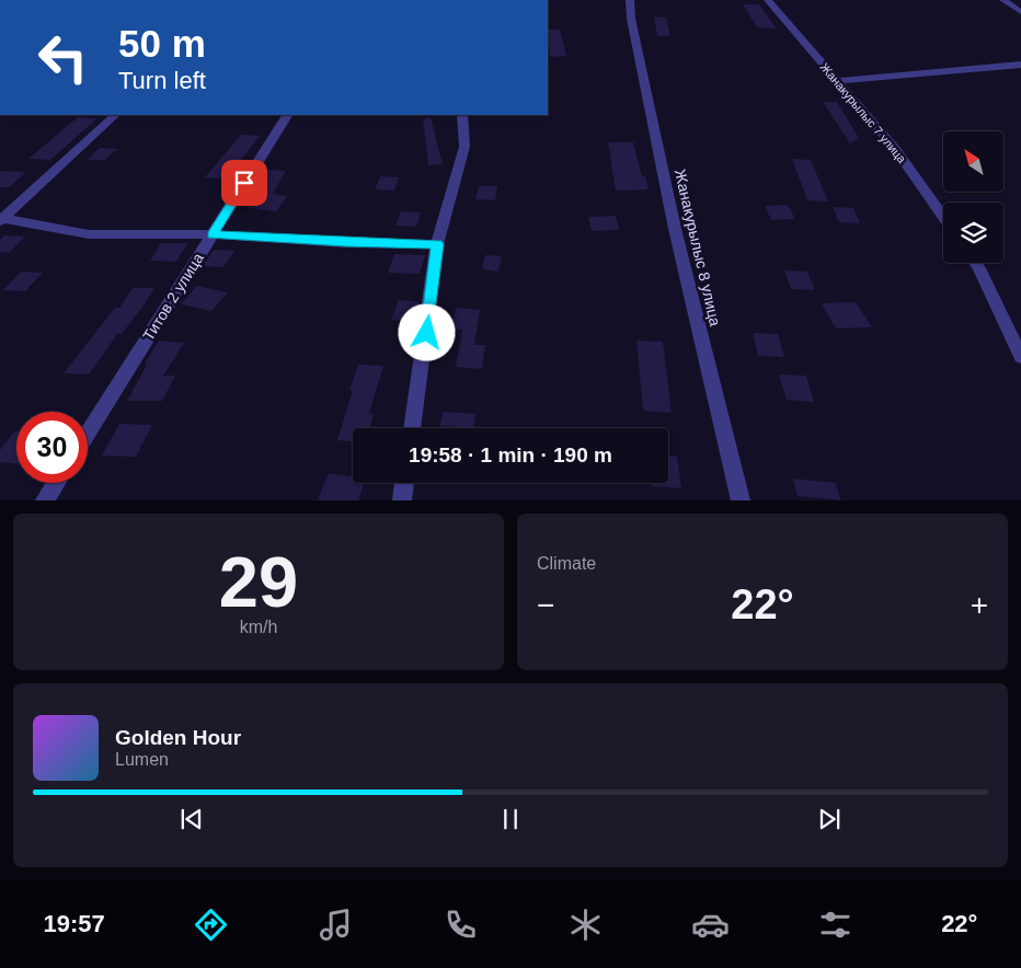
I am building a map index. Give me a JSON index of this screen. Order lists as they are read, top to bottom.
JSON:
{
  "streets": {
    "street": ["Жанакурылыс 7 улица", "Жанакурылыс 8 улица", "Титов 2 улица"]
  },
  "north": "top left",
  "page": {
    "turn": ["50 m", "Turn left"],
    "limit": "30",
    "trip": "19:58 · 1 min · 190 m",
    "tile": [
      ["29", "km/h"],
      "Climate"
    ],
    "heat": ["−", "22°", "+"],
    "song": ["Golden Hour", "Lumen"],
    "tabs": ["19:57", "22°"]
  }
}
